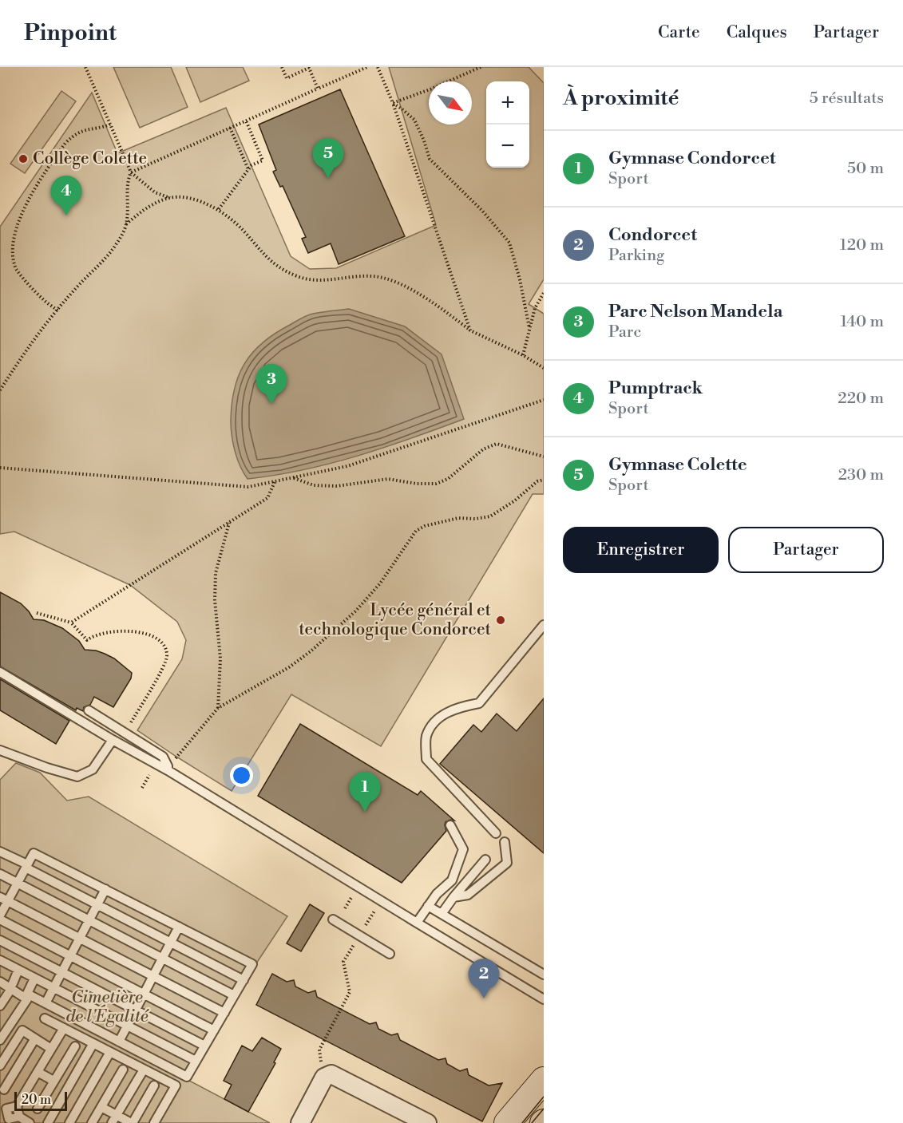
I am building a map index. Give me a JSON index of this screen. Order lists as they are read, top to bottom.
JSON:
{
  "parks": ["Cimetière de l'Égalité"],
  "places": ["Collège Colette", "Lycée général et technologique Condorcet"],
  "scale_bar": "20 m",
  "north": "bottom right",
  "page": {
    "header": "Pinpoint",
    "nav": ["Carte", "Calques", "Partager"],
    "heading": ["À proximité", "5 résultats"],
    "map_buttons": ["+", "−"],
    "list": [
      {
        "mark": "1",
        "name": "Gymnase Condorcet",
        "note": "Sport",
        "value": "50 m"
      },
      {
        "mark": "2",
        "name": "Condorcet",
        "note": "Parking",
        "value": "120 m"
      },
      {
        "mark": "3",
        "name": "Parc Nelson Mandela",
        "note": "Parc",
        "value": "140 m"
      },
      {
        "mark": "4",
        "name": "Pumptrack",
        "note": "Sport",
        "value": "220 m"
      },
      {
        "mark": "5",
        "name": "Gymnase Colette",
        "note": "Sport",
        "value": "230 m"
      }
    ],
    "pins": [
      "5",
      "4",
      "3",
      "1",
      "2"
    ],
    "buttons": ["Enregistrer", "Partager"],
    "scale": "20 m"
  }
}
